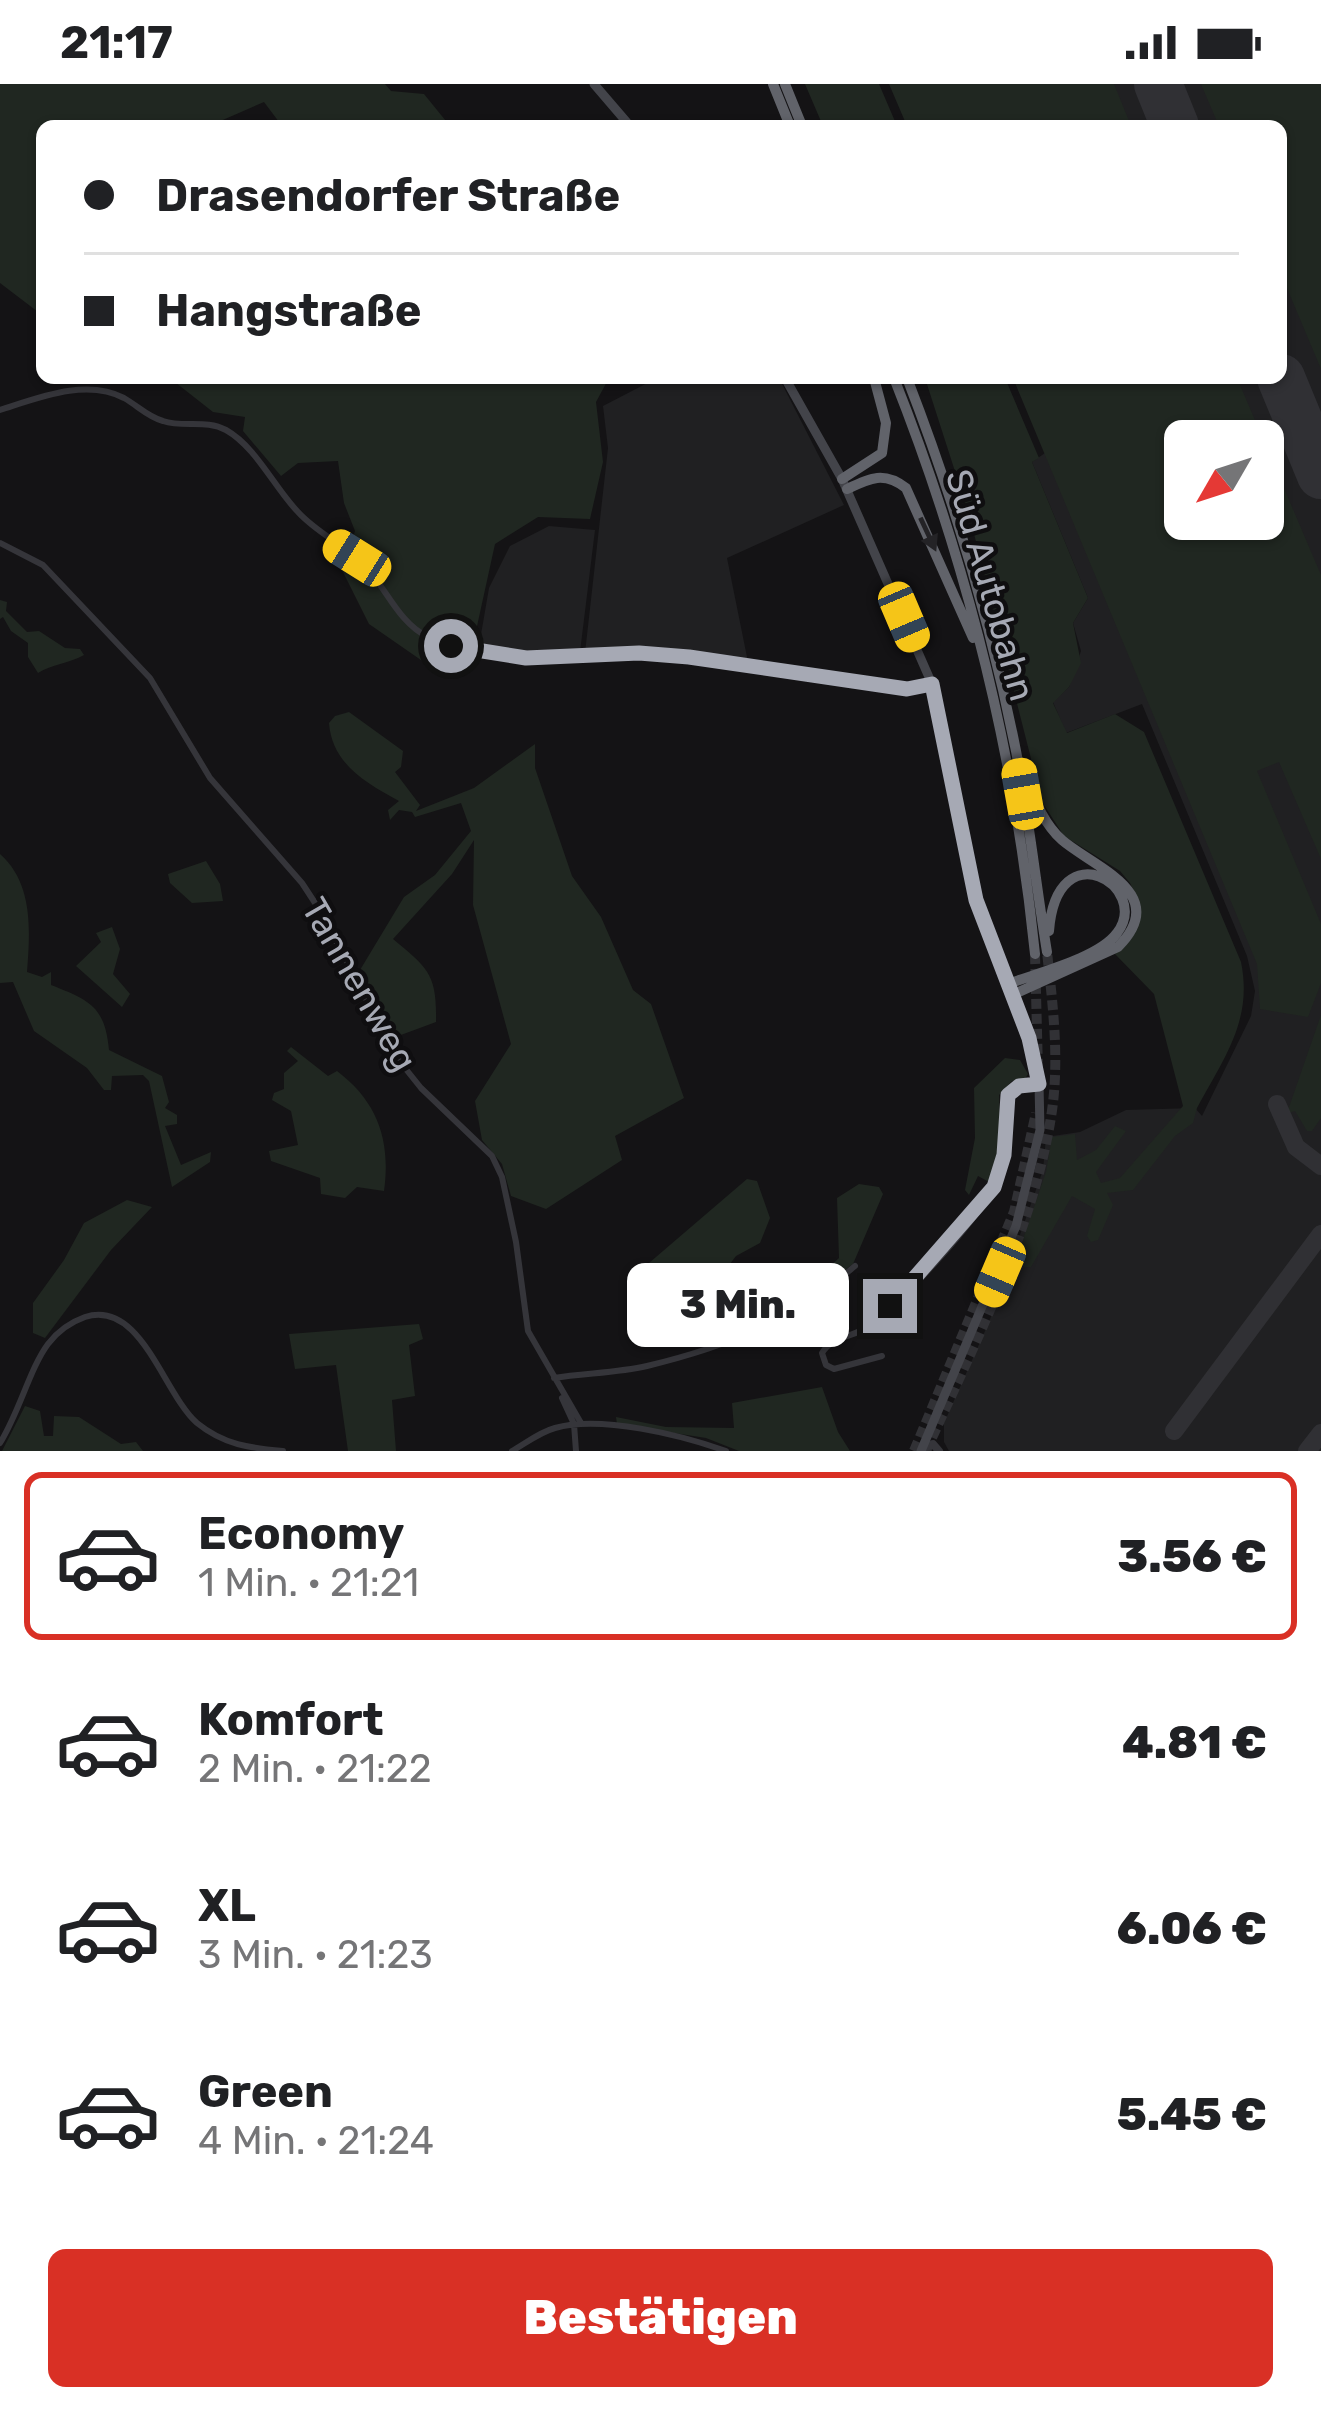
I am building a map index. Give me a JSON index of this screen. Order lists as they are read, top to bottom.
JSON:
{
  "streets": {
    "highway": ["Süd Autobahn"],
    "street": ["Tannenweg"]
  },
  "north": "bottom left",
  "page": {
    "status": "21:17",
    "banner": ["Drasendorfer Straße", "Hangstraße"],
    "bubble": "3 Min.",
    "list": [
      {
        "name": "Economy",
        "note": "1 Min. · 21:21",
        "value": "3.56 €"
      },
      {
        "name": "Komfort",
        "note": "2 Min. · 21:22",
        "value": "4.81 €"
      },
      {
        "name": "XL",
        "note": "3 Min. · 21:23",
        "value": "6.06 €"
      },
      {
        "name": "Green",
        "note": "4 Min. · 21:24",
        "value": "5.45 €"
      }
    ],
    "buttons": "Bestätigen"
  }
}
